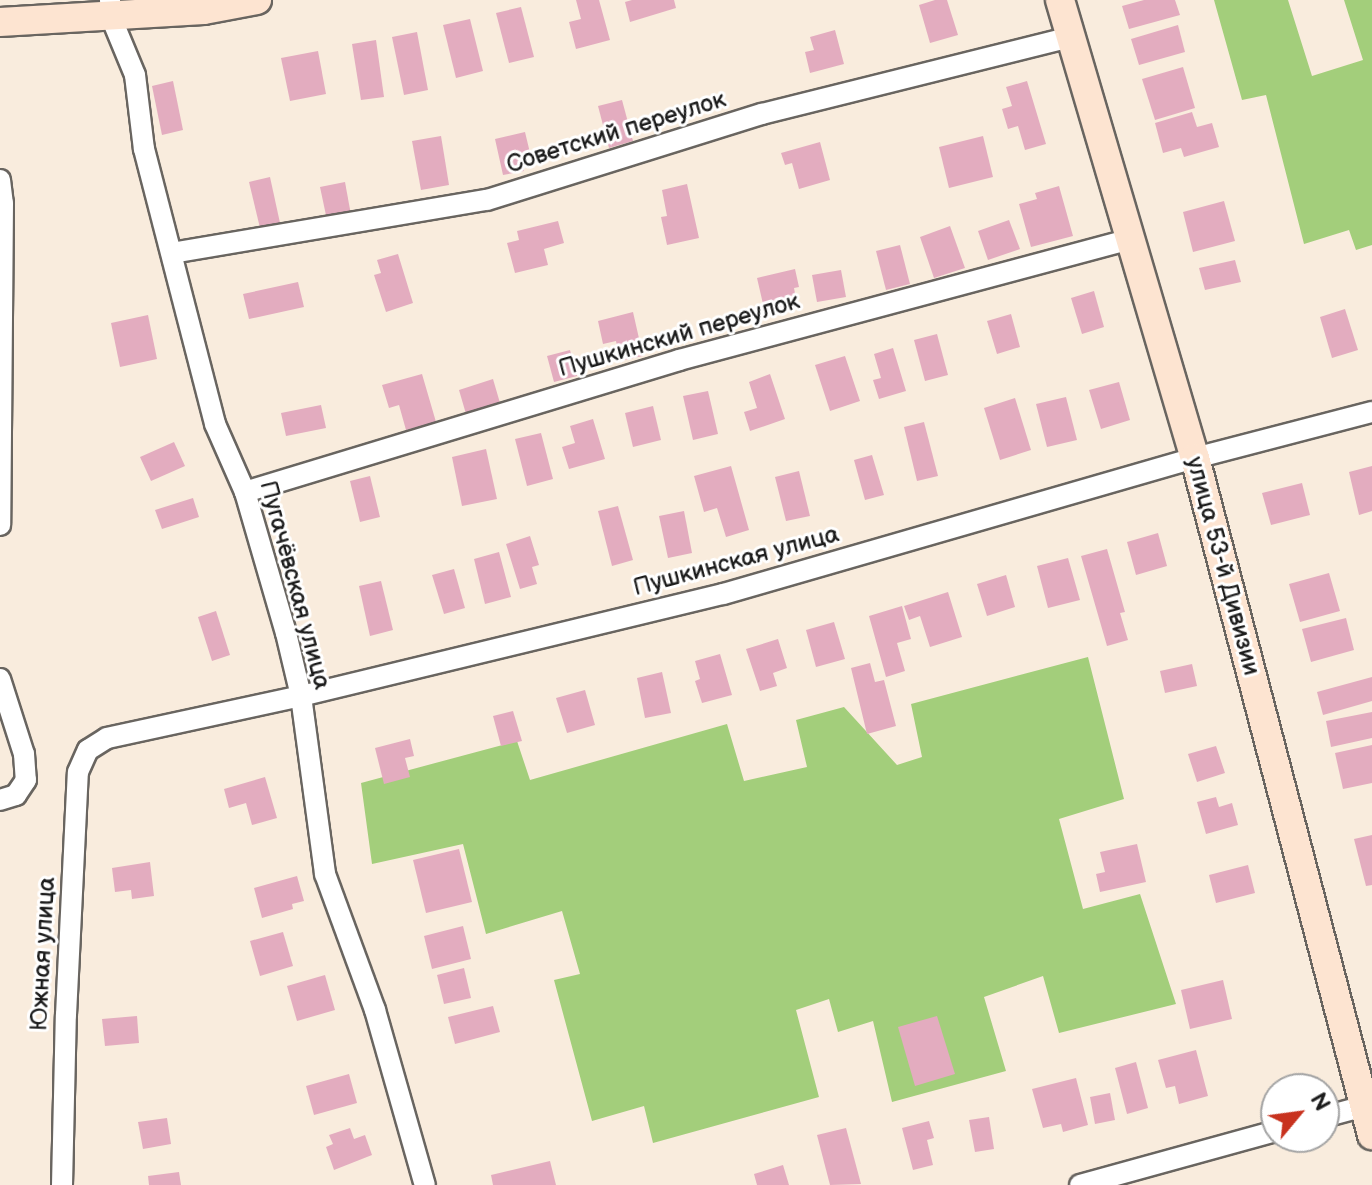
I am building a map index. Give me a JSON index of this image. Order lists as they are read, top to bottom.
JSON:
{
  "streets": {
    "street": [
      "Советский переулок",
      "Пушкинский переулок",
      "Пушкинская улица",
      "улица 53-й Дивизии",
      "Пугачёвская улица",
      "Южная улица"
    ]
  },
  "crossings": [
    ["Советский переулок", "улица 53-й Дивизии"],
    ["Советский переулок", "Пугачёвская улица"],
    ["Пушкинский переулок", "улица 53-й Дивизии"],
    ["Пушкинский переулок", "Пугачёвская улица"],
    ["Пушкинская улица", "улица 53-й Дивизии"],
    ["Пушкинская улица", "Пугачёвская улица"],
    ["Пушкинская улица", "Южная улица"]
  ],
  "north": "top right"
}
